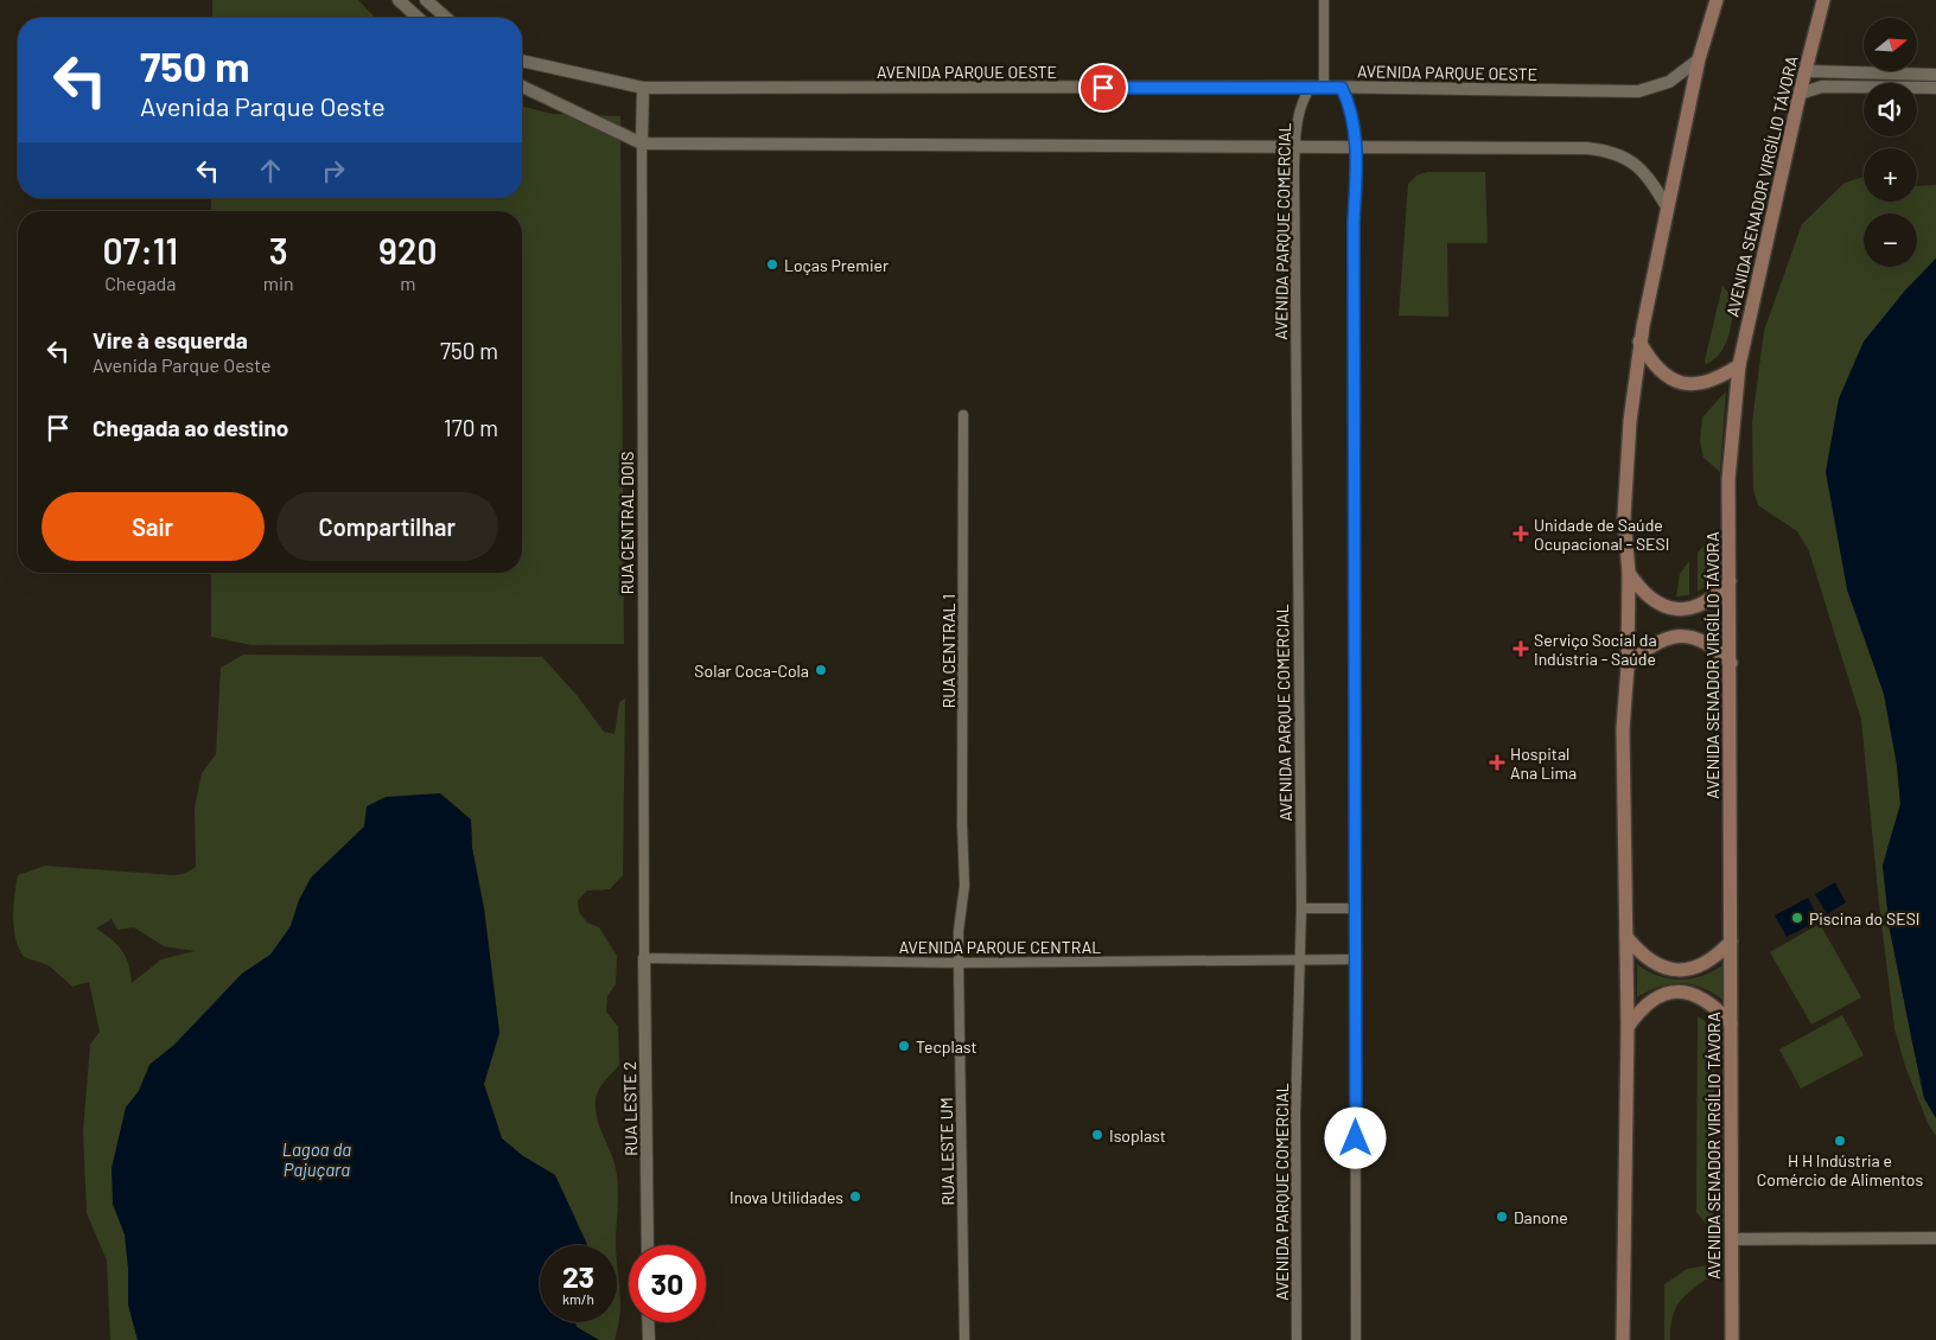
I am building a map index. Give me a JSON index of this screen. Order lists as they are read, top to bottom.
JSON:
{
  "streets": {
    "main road": ["AVENIDA SENADOR VIRGÍLIO TÁVORA"],
    "street": [
      "AVENIDA PARQUE OESTE",
      "AVENIDA PARQUE COMERCIAL",
      "RUA CENTRAL DOIS",
      "RUA CENTRAL 1",
      "AVENIDA PARQUE CENTRAL",
      "RUA LESTE 2",
      "RUA LESTE UM"
    ]
  },
  "crossings": [
    ["AVENIDA PARQUE OESTE", "AVENIDA PARQUE COMERCIAL"],
    ["AVENIDA PARQUE OESTE", "RUA CENTRAL DOIS"],
    ["AVENIDA PARQUE COMERCIAL", "AVENIDA PARQUE CENTRAL"],
    ["RUA CENTRAL DOIS", "AVENIDA PARQUE CENTRAL"],
    ["RUA CENTRAL DOIS", "RUA LESTE 2"],
    ["RUA CENTRAL 1", "AVENIDA PARQUE CENTRAL"],
    ["RUA CENTRAL 1", "RUA LESTE UM"],
    ["AVENIDA PARQUE CENTRAL", "RUA LESTE 2"],
    ["AVENIDA PARQUE CENTRAL", "RUA LESTE UM"]
  ],
  "water": ["Lagoa da Pajuçara"],
  "places": {
    "other": [
      "Loças Premier",
      "Solar Coca-Cola",
      "Piscina do SESI",
      "Tecplast",
      "Isoplast",
      "H H Indústria e Comércio de Alimentos",
      "Inova Utilidades",
      "Danone"
    ],
    "health": ["Unidade de Saúde Ocupacional - SESI", "Serviço Social da Indústria - Saúde", "Hospital Ana Lima"]
  },
  "north": "right",
  "page": {
    "map_buttons": ["+", "−"],
    "turn": ["750 m", "Avenida Parque Oeste"],
    "eta": [
      "07:11",
      "Chegada",
      "3",
      "min",
      "920",
      "m"
    ],
    "list": [
      {
        "name": "Vire à esquerda",
        "note": "Avenida Parque Oeste",
        "value": "750 m"
      },
      {
        "name": "Chegada ao destino",
        "value": "170 m"
      }
    ],
    "buttons": ["Sair", "Compartilhar"],
    "speed": "23 km/h",
    "limit": "30"
  }
}
